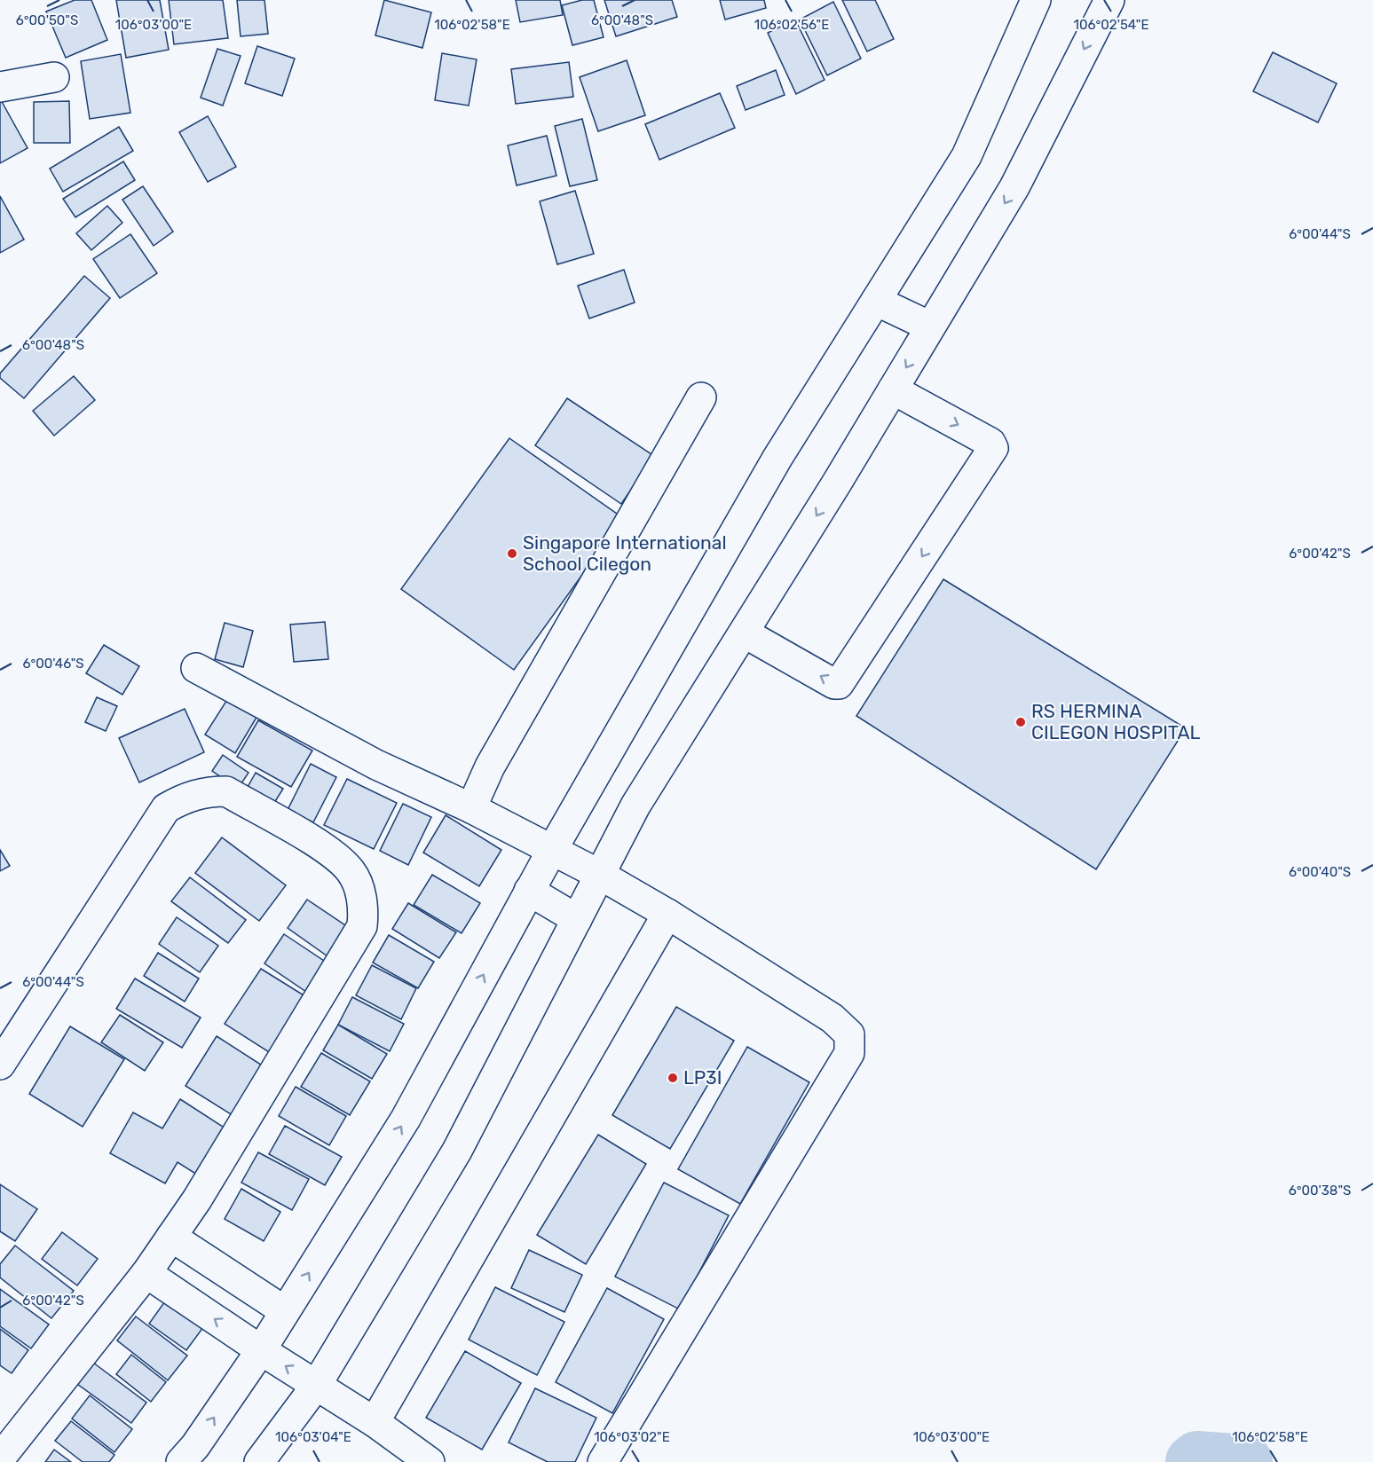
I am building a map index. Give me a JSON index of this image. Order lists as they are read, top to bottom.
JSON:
{
  "places": ["Singapore International School Cilegon", "RS HERMINA CILEGON HOSPITAL", "LP3I"],
  "coordinates": [
    "6°00'50\"S",
    "6°00'48\"S",
    "106°03'00\"E",
    "106°02'58\"E",
    "106°02'56\"E",
    "106°02'54\"E",
    "6°00'44\"S",
    "6°00'42\"S",
    "6°00'46\"S",
    "6°00'40\"S",
    "6°00'38\"S",
    "106°03'04\"E",
    "106°03'02\"E"
  ]
}
